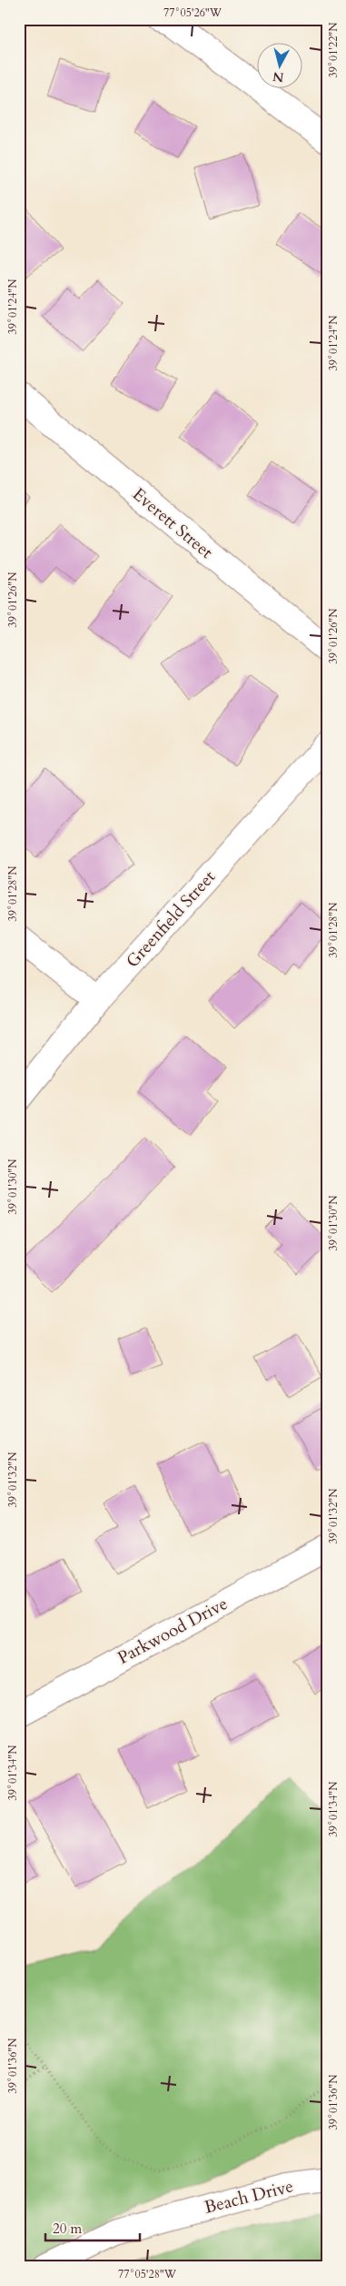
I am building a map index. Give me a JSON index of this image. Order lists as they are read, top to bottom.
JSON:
{
  "streets": {
    "street": [
      "Everett Street",
      "Greenfield Street",
      "Parkwood Drive",
      "Beach Drive"
    ]
  },
  "scale_bar": "20 m",
  "north": "bottom",
  "coordinates": [
    "77°05'26\"W",
    "39°01'22\"N",
    "39°01'24\"N",
    "39°01'26\"N",
    "39°01'28\"N",
    "39°01'30\"N",
    "39°01'32\"N",
    "39°01'34\"N",
    "39°01'36\"N",
    "77°05'28\"W"
  ]
}
